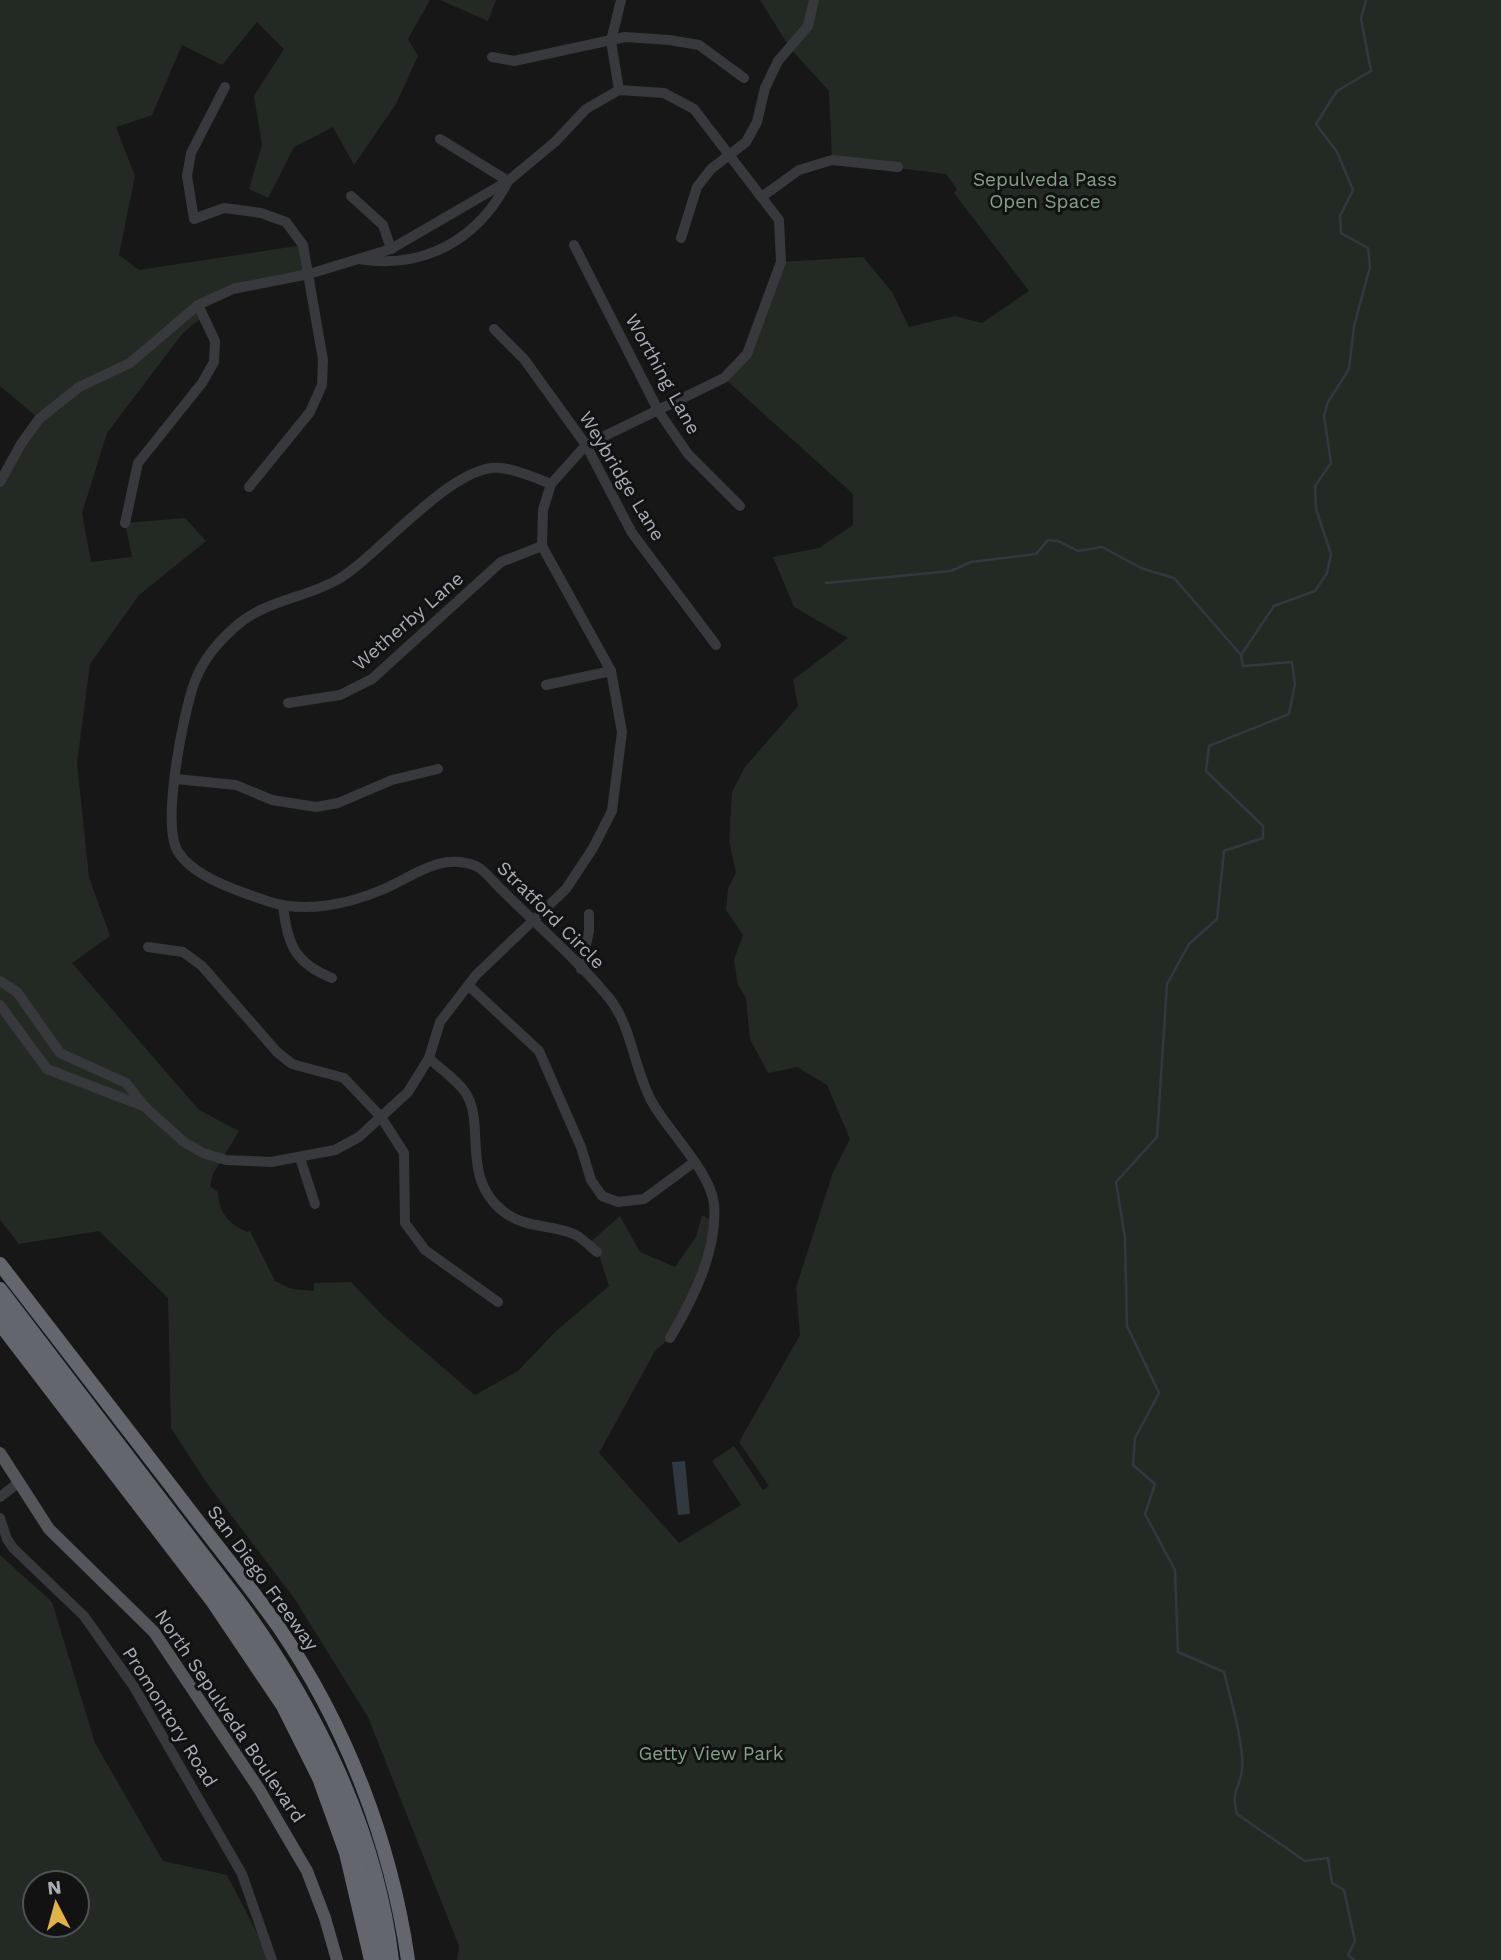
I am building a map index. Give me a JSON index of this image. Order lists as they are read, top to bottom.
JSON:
{
  "streets": {
    "highway": ["San Diego Freeway"],
    "main road": ["North Sepulveda Boulevard"],
    "street": [
      "Worthing Lane",
      "Weybridge Lane",
      "Wetherby Lane",
      "Stratford Circle",
      "Promontory Road"
    ]
  },
  "parks": ["Sepulveda Pass Open Space", "Getty View Park"],
  "north": "top"
}
